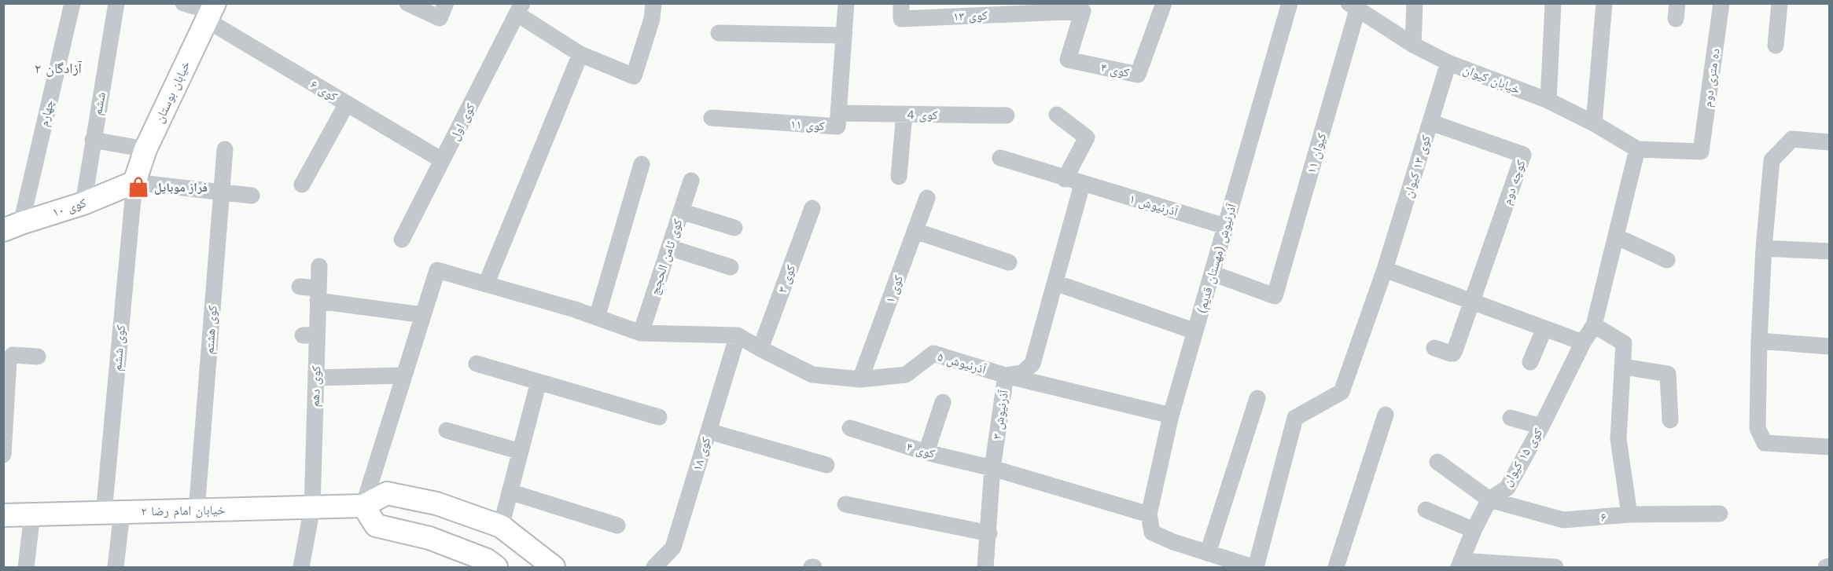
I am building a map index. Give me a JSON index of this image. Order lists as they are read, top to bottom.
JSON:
{
  "streets": {
    "street": [
      "کوی ۱۳",
      "کوی ۴",
      "ده متری دوم",
      "خیابان کیوان",
      "کوی ۶",
      "خیابان بوستان",
      "ششم",
      "چهارم",
      "کوی 4",
      "کوی اول",
      "کوی ۱۱",
      "کیوان ۱۱",
      "کوی ۱۳ کیوان",
      "کوچه دوم",
      "آذرنیوش ۱",
      "کوی ۱۰",
      "کوی ثامن الحجج",
      "آذرنیوش (مهستان قدیم)",
      "کوی ۳",
      "کوی ۱",
      "کوی هشتم",
      "کوی ششم",
      "آذرنیوش ۵",
      "کوی دهم",
      "آذرنیوش ۳",
      "کوی ۱۸",
      "کوی ۱۵ کیوان",
      "خیابان امام رضا ۲",
      "۶"
    ]
  },
  "crossings": [
    ["کوی ۱۳", "کوی ۴"],
    ["کوی ۴", "آذرنیوش ۳"],
    ["ده متری دوم", "خیابان کیوان"],
    ["ده متری دوم", "کوی ۱۵ کیوان"],
    ["خیابان کیوان", "کیوان ۱۱"],
    ["خیابان کیوان", "کوی ۱۳ کیوان"],
    ["خیابان کیوان", "کوی ۱۵ کیوان"],
    ["کوی ۶", "خیابان بوستان"],
    ["کوی ۶", "کوی اول"],
    ["خیابان بوستان", "کوی ۱۰"],
    ["خیابان بوستان", "کوی ششم"],
    ["ششم", "کوی ۱۰"],
    ["چهارم", "کوی ۱۰"],
    ["کوی 4", "کوی ۱۱"],
    ["کیوان ۱۱", "آذرنیوش (مهستان قدیم)"],
    ["کوی ۱۳ کیوان", "کوچه دوم"],
    ["آذرنیوش ۱", "آذرنیوش (مهستان قدیم)"],
    ["آذرنیوش ۱", "آذرنیوش ۳"],
    ["کوی ۱۰", "کوی ششم"],
    ["آذرنیوش (مهستان قدیم)", "آذرنیوش ۵"],
    ["کوی ۳", "آذرنیوش ۵"],
    ["کوی ۱", "آذرنیوش ۵"],
    ["کوی هشتم", "خیابان امام رضا ۲"],
    ["کوی ششم", "خیابان امام رضا ۲"],
    ["آذرنیوش ۵", "آذرنیوش ۳"],
    ["آذرنیوش ۵", "کوی ۱۸"],
    ["کوی دهم", "خیابان امام رضا ۲"],
    ["کوی ۱۵ کیوان", "۶"]
  ],
  "districts": ["آزادگان ۲"],
  "places": {
    "shop": ["فراز موبایل"]
  }
}
